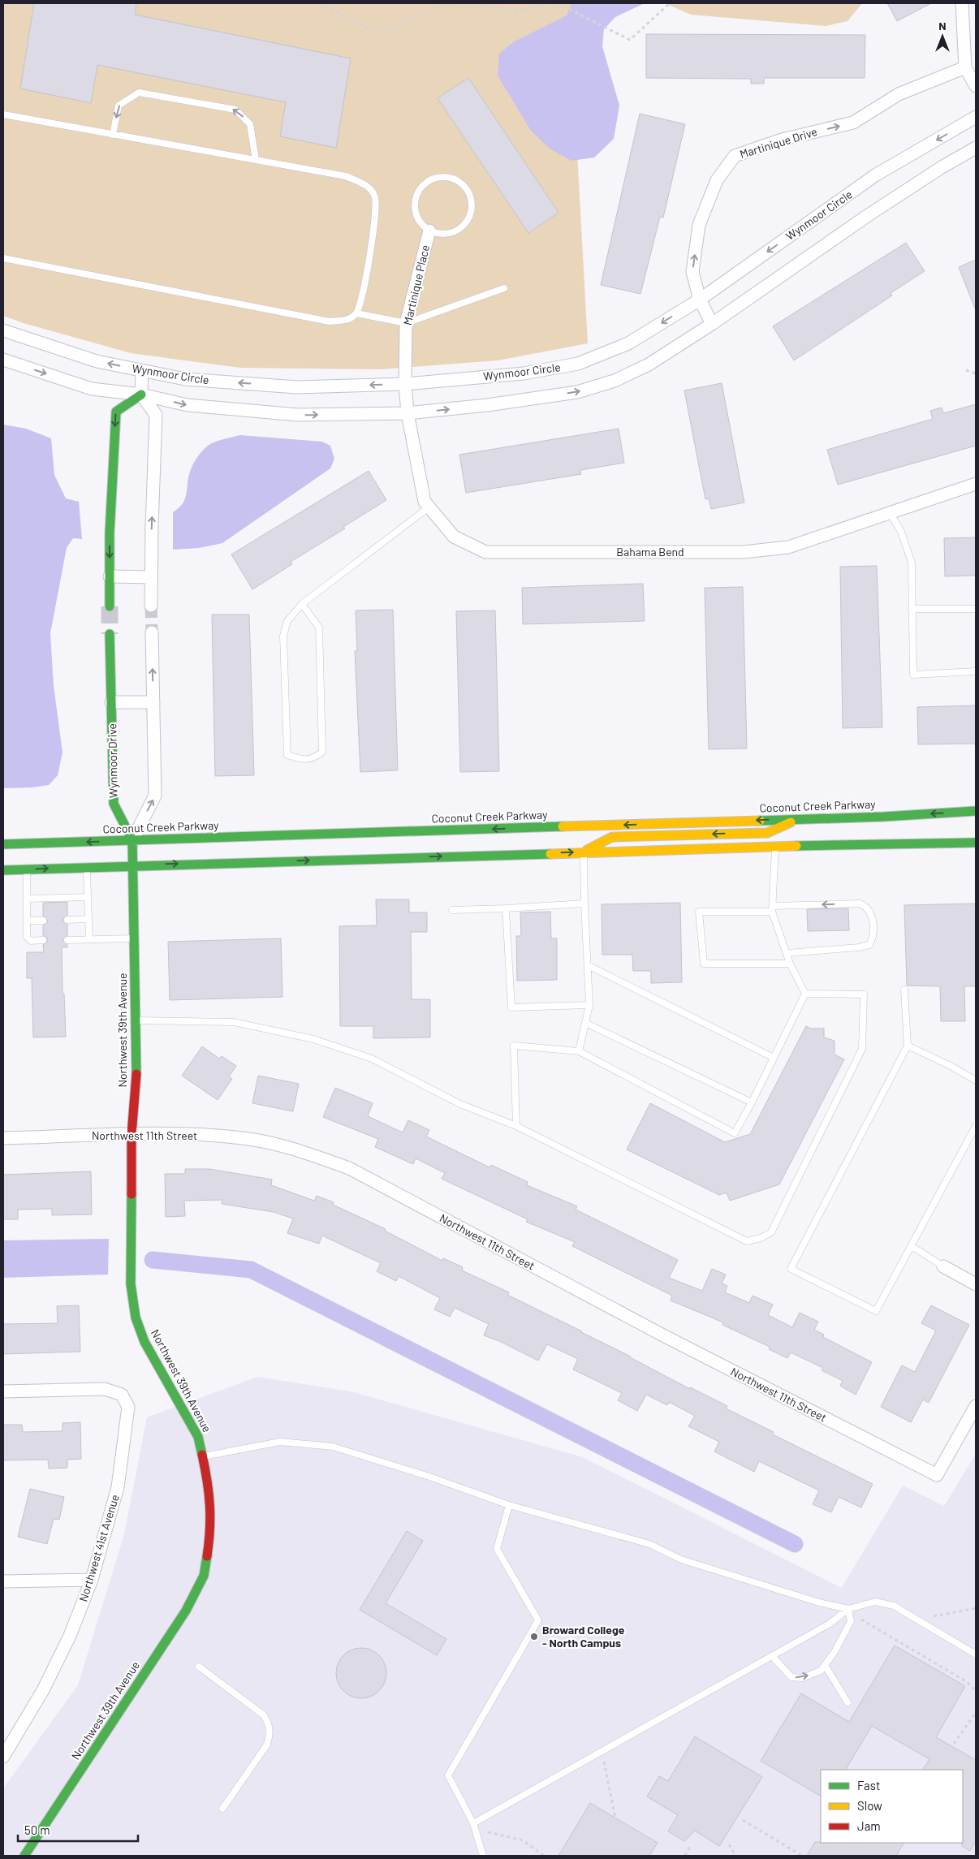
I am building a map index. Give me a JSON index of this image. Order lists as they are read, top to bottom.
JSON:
{
  "streets": {
    "main road": ["Wynmoor Drive", "Coconut Creek Parkway", "Northwest 39th Avenue"],
    "street": [
      "Martinique Drive",
      "Wynmoor Circle",
      "Martinique Place",
      "Bahama Bend",
      "Northwest 11th Street",
      "Northwest 41st Avenue"
    ]
  },
  "crossings": [
    ["Martinique Drive", "Wynmoor Circle"],
    ["Wynmoor Circle", "Martinique Place"],
    ["Martinique Place", "Bahama Bend"],
    ["Wynmoor Drive", "Coconut Creek Parkway"],
    ["Wynmoor Drive", "Northwest 39th Avenue"],
    ["Coconut Creek Parkway", "Northwest 39th Avenue"],
    ["Northwest 39th Avenue", "Northwest 11th Street"]
  ],
  "places": ["Broward College - North Campus"],
  "legend": ["Fast", "Slow", "Jam"],
  "scale_bar": "50 m",
  "north": "top"
}
